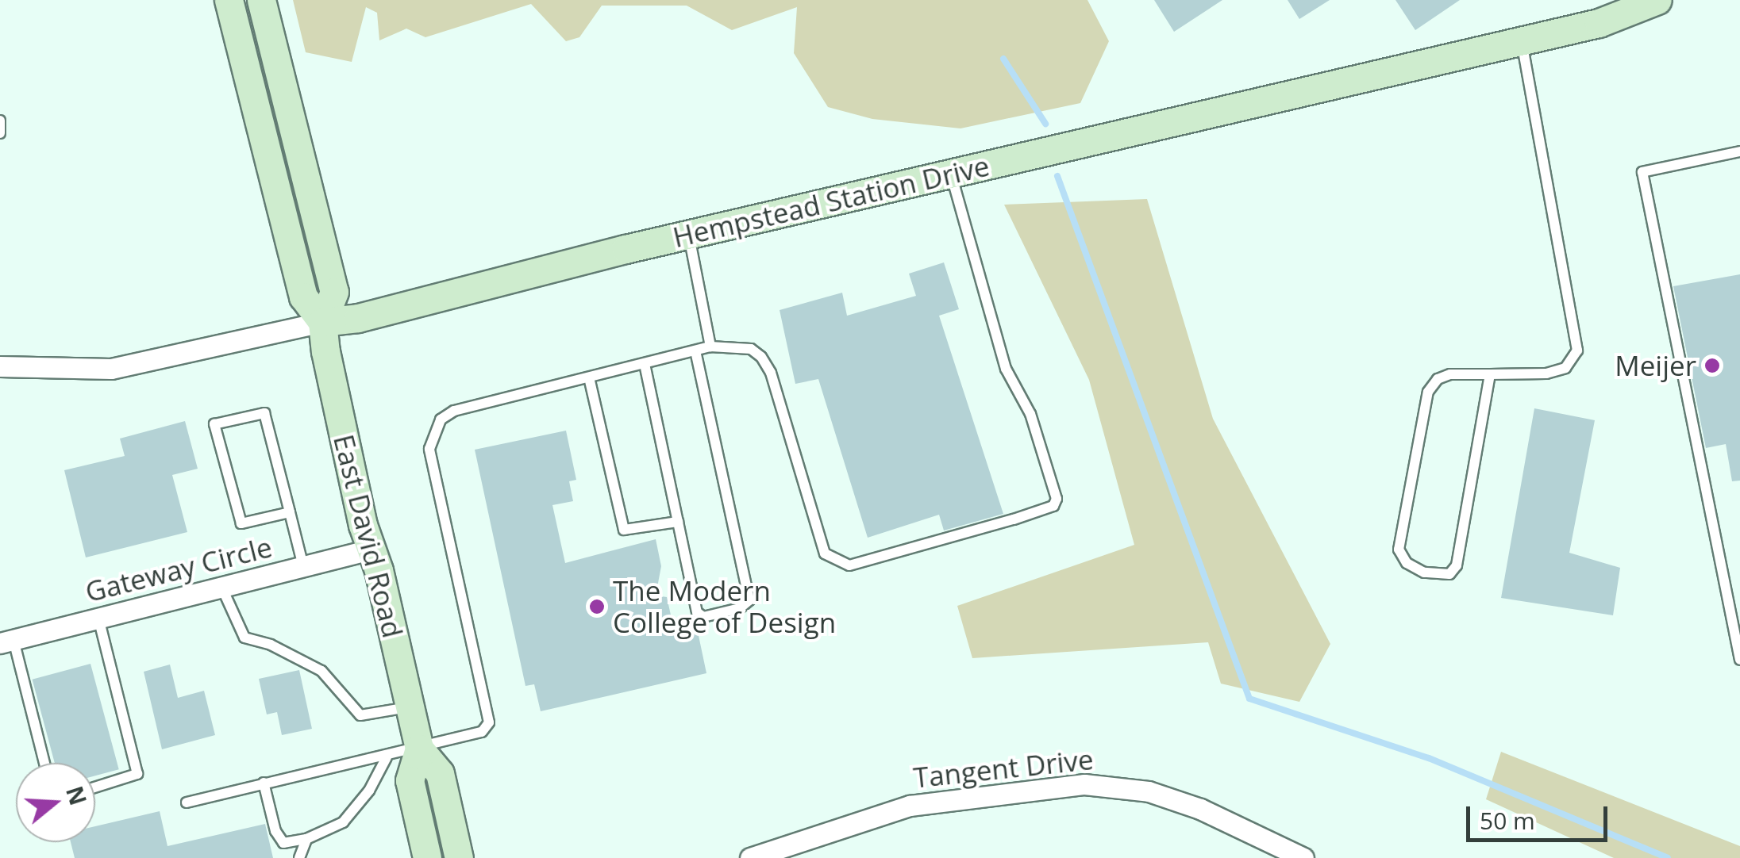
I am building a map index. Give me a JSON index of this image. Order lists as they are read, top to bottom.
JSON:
{
  "streets": {
    "street": [
      "Hempstead Station Drive",
      "East David Road",
      "Gateway Circle",
      "Tangent Drive"
    ]
  },
  "crossings": [
    ["Hempstead Station Drive", "East David Road"],
    ["East David Road", "Gateway Circle"]
  ],
  "places": ["Meijer", "The Modern College of Design"],
  "scale_bar": "50 m",
  "north": "right"
}
